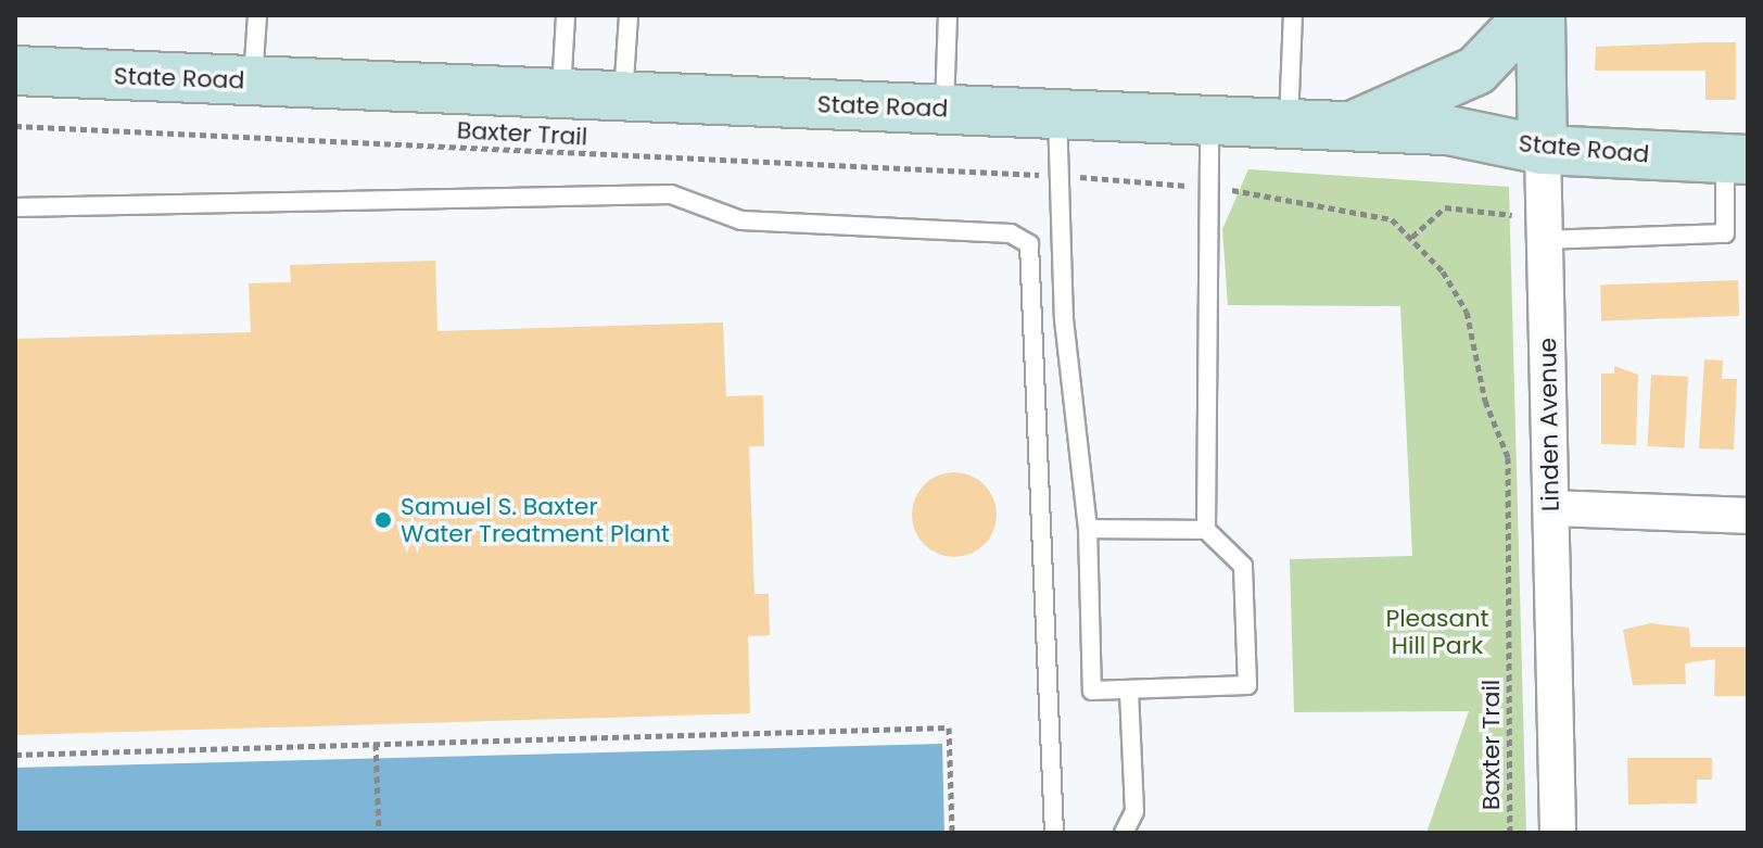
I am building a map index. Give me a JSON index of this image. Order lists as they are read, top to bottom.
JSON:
{
  "streets": {
    "main road": ["State Road", "Linden Avenue"],
    "path": ["Baxter Trail"]
  },
  "crossings": [
    ["State Road", "Linden Avenue"]
  ],
  "parks": ["Pleasant Hill Park"],
  "places": ["Samuel S. Baxter Water Treatment Plant"]
}
